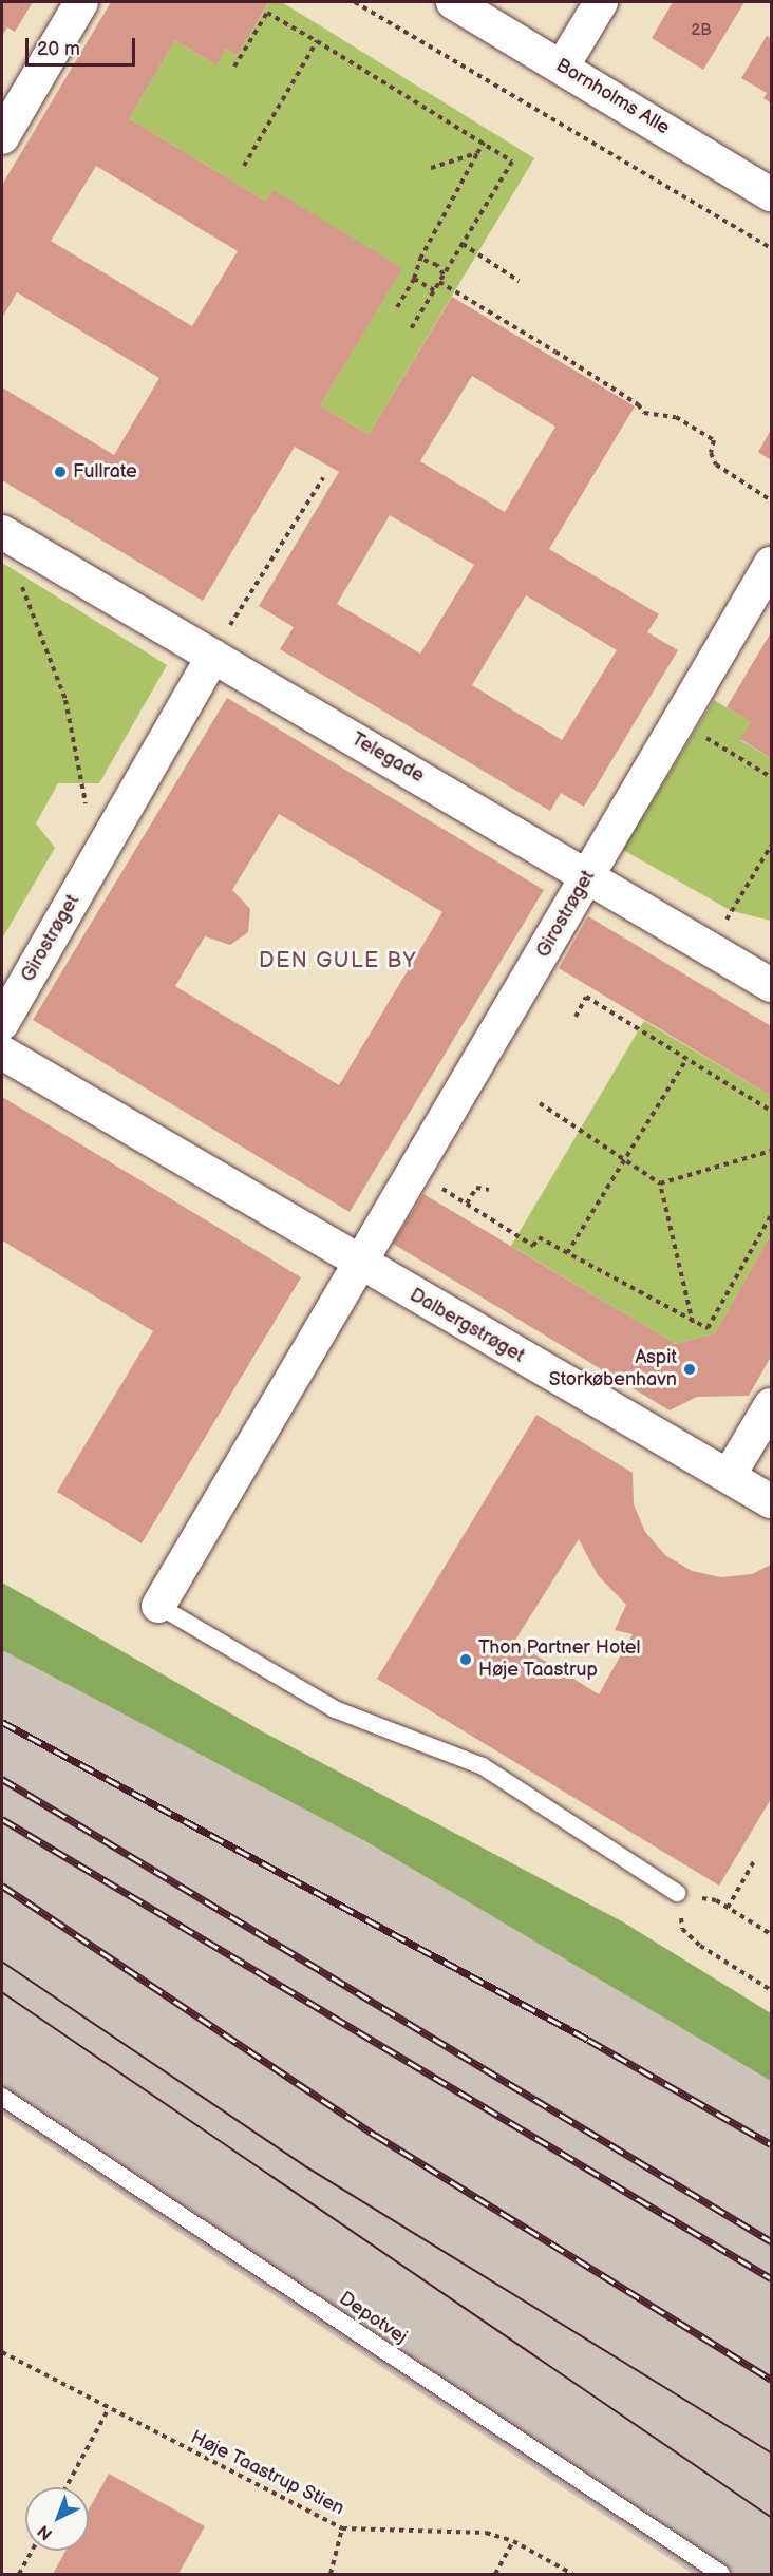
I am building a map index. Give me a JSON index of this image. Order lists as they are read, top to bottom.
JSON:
{
  "streets": {
    "street": [
      "Bornholms Alle",
      "Telegade",
      "Girostrøget",
      "Dalbergstrøget"
    ],
    "lane": ["Depotvej"],
    "path": ["Høje Taastrup Stien"]
  },
  "crossings": [
    ["Telegade", "Girostrøget"],
    ["Girostrøget", "Dalbergstrøget"]
  ],
  "districts": ["DEN GULE BY"],
  "places": ["Fullrate", "Aspit Storkøbenhavn", "Thon Partner Hotel Høje Taastrup"],
  "house_numbers": ["2B"],
  "scale_bar": "20 m",
  "north": "bottom left"
}
